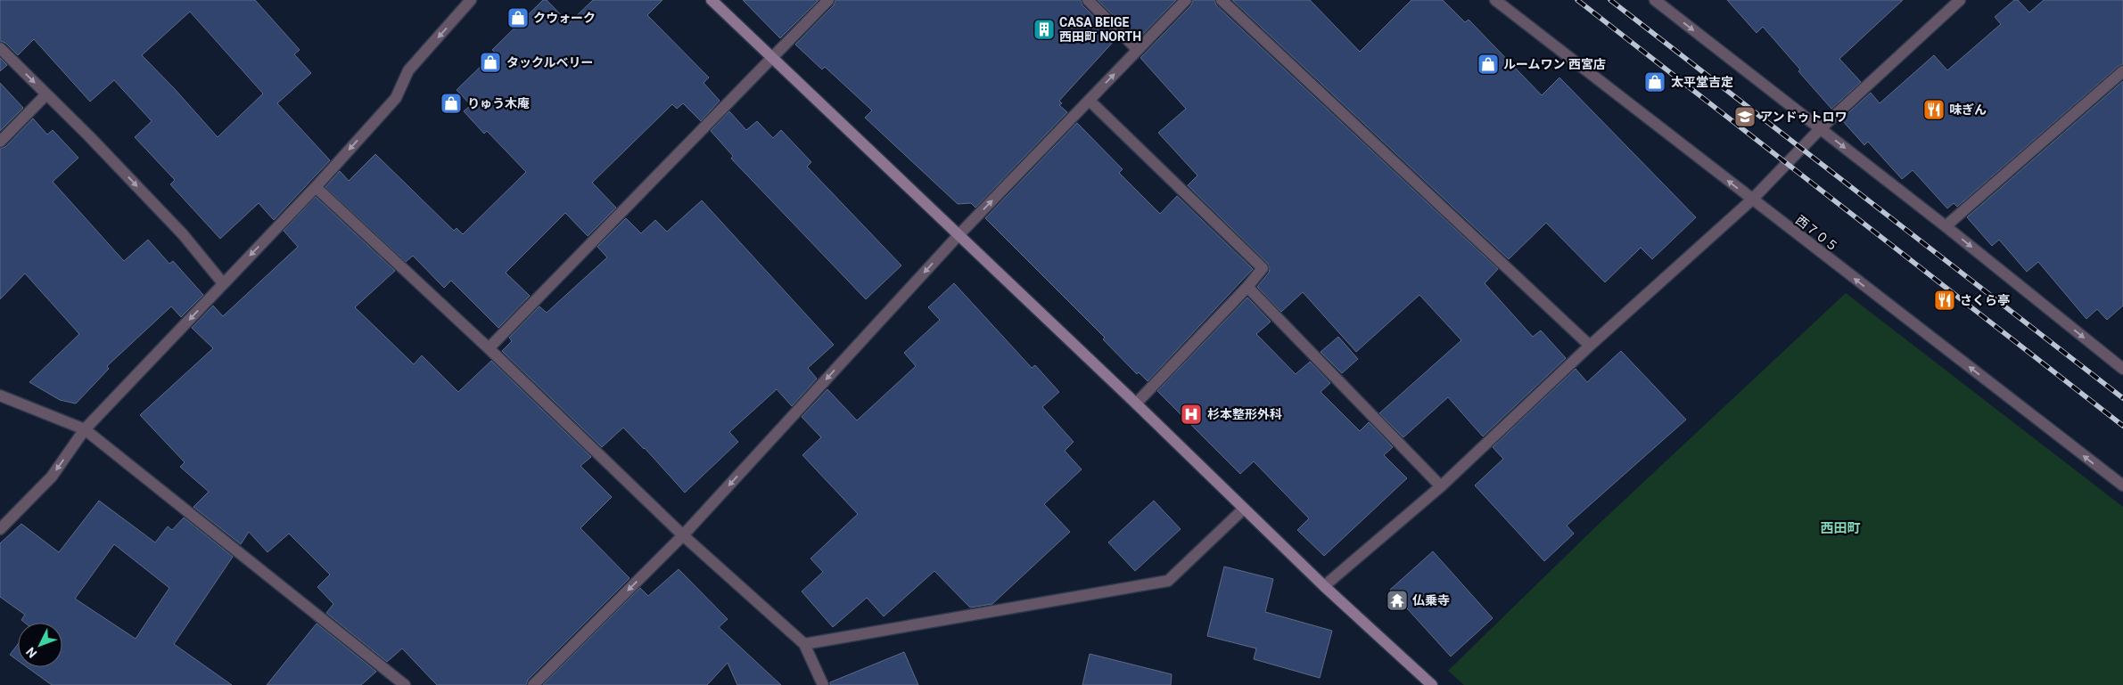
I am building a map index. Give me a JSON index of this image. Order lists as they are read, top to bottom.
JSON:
{
  "streets": {
    "street": ["西７０５"]
  },
  "districts": ["西田町"],
  "places": {
    "shop": [
      "クウォーク",
      "タックルベリー",
      "ルームワン 西宮店",
      "太平堂吉定",
      "りゅう木庵"
    ],
    "building": ["CASA BEIGE 西田町 NORTH"],
    "restaurant": ["味ぎん", "さくら亭"],
    "school or university": ["アンドゥトロワ"],
    "hospital": ["杉本整形外科"],
    "temple": ["仏乗寺"]
  },
  "north": "bottom left"
}
